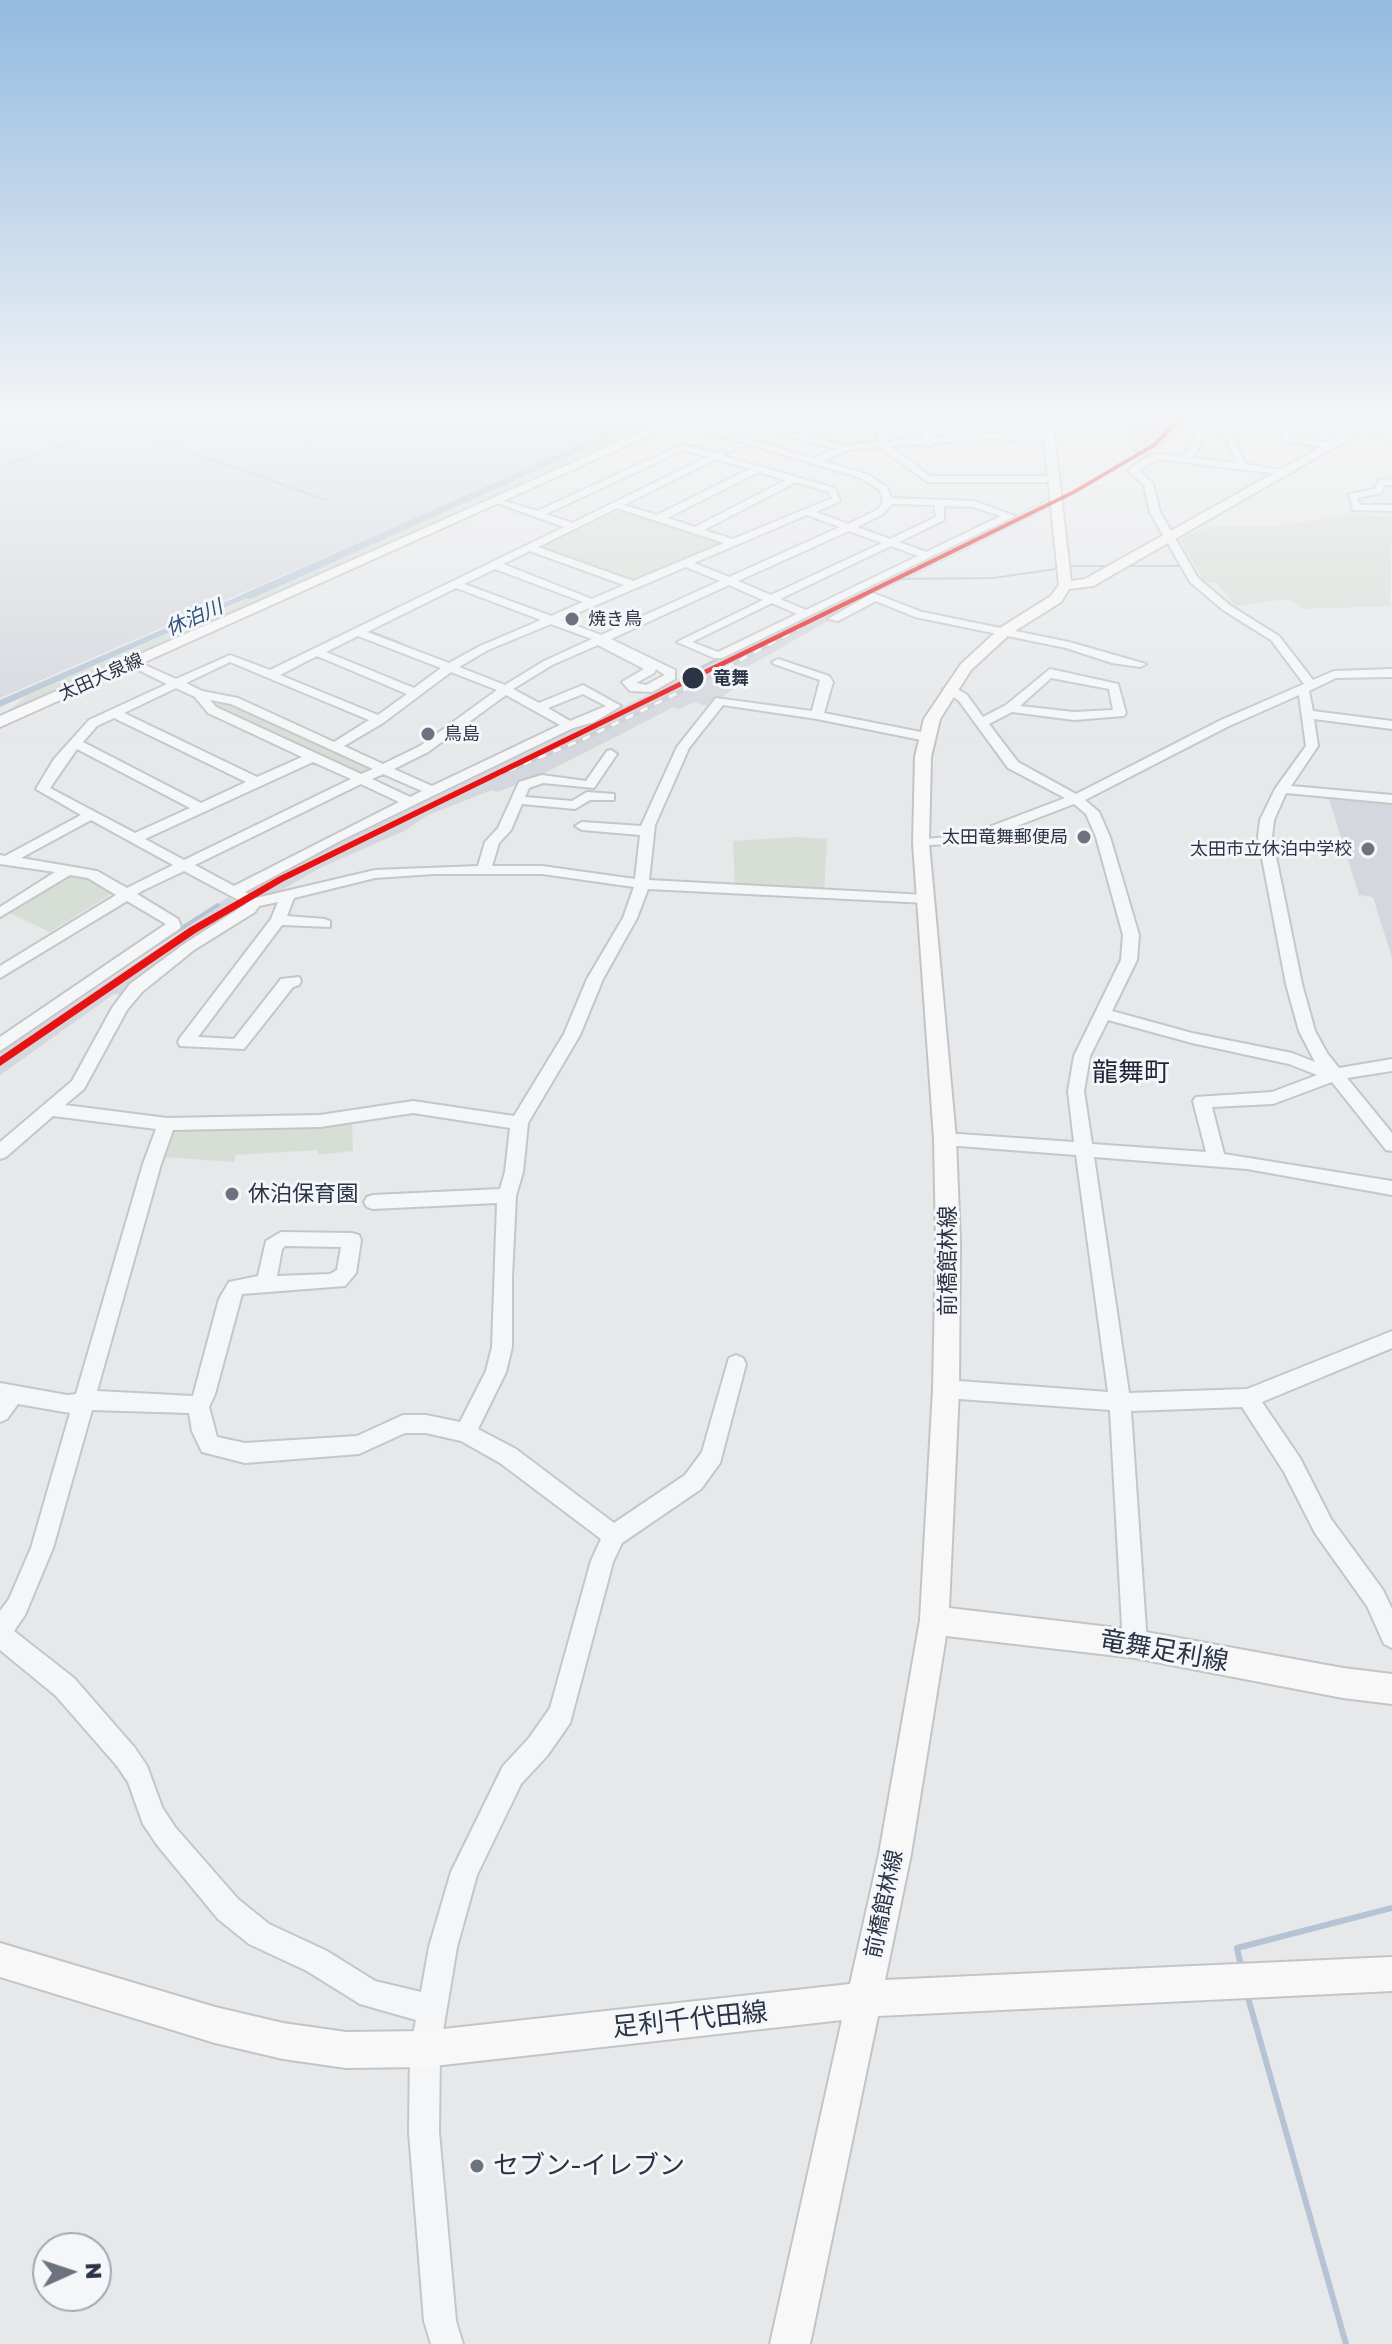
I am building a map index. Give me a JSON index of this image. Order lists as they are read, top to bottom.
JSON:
{
  "streets": {
    "main road": [
      "太田大泉線",
      "前橋館林線",
      "竜舞足利線",
      "足利千代田線"
    ]
  },
  "crossings": [
    ["前橋館林線", "竜舞足利線"],
    ["前橋館林線", "足利千代田線"]
  ],
  "districts": ["龍舞町"],
  "water": ["休泊川"],
  "places": [
    "焼き鳥",
    "竜舞",
    "鳥島",
    "太田竜舞郵便局",
    "太田市立休泊中学校",
    "休泊保育園",
    "セブン-イレブン"
  ],
  "north": "right"
}
